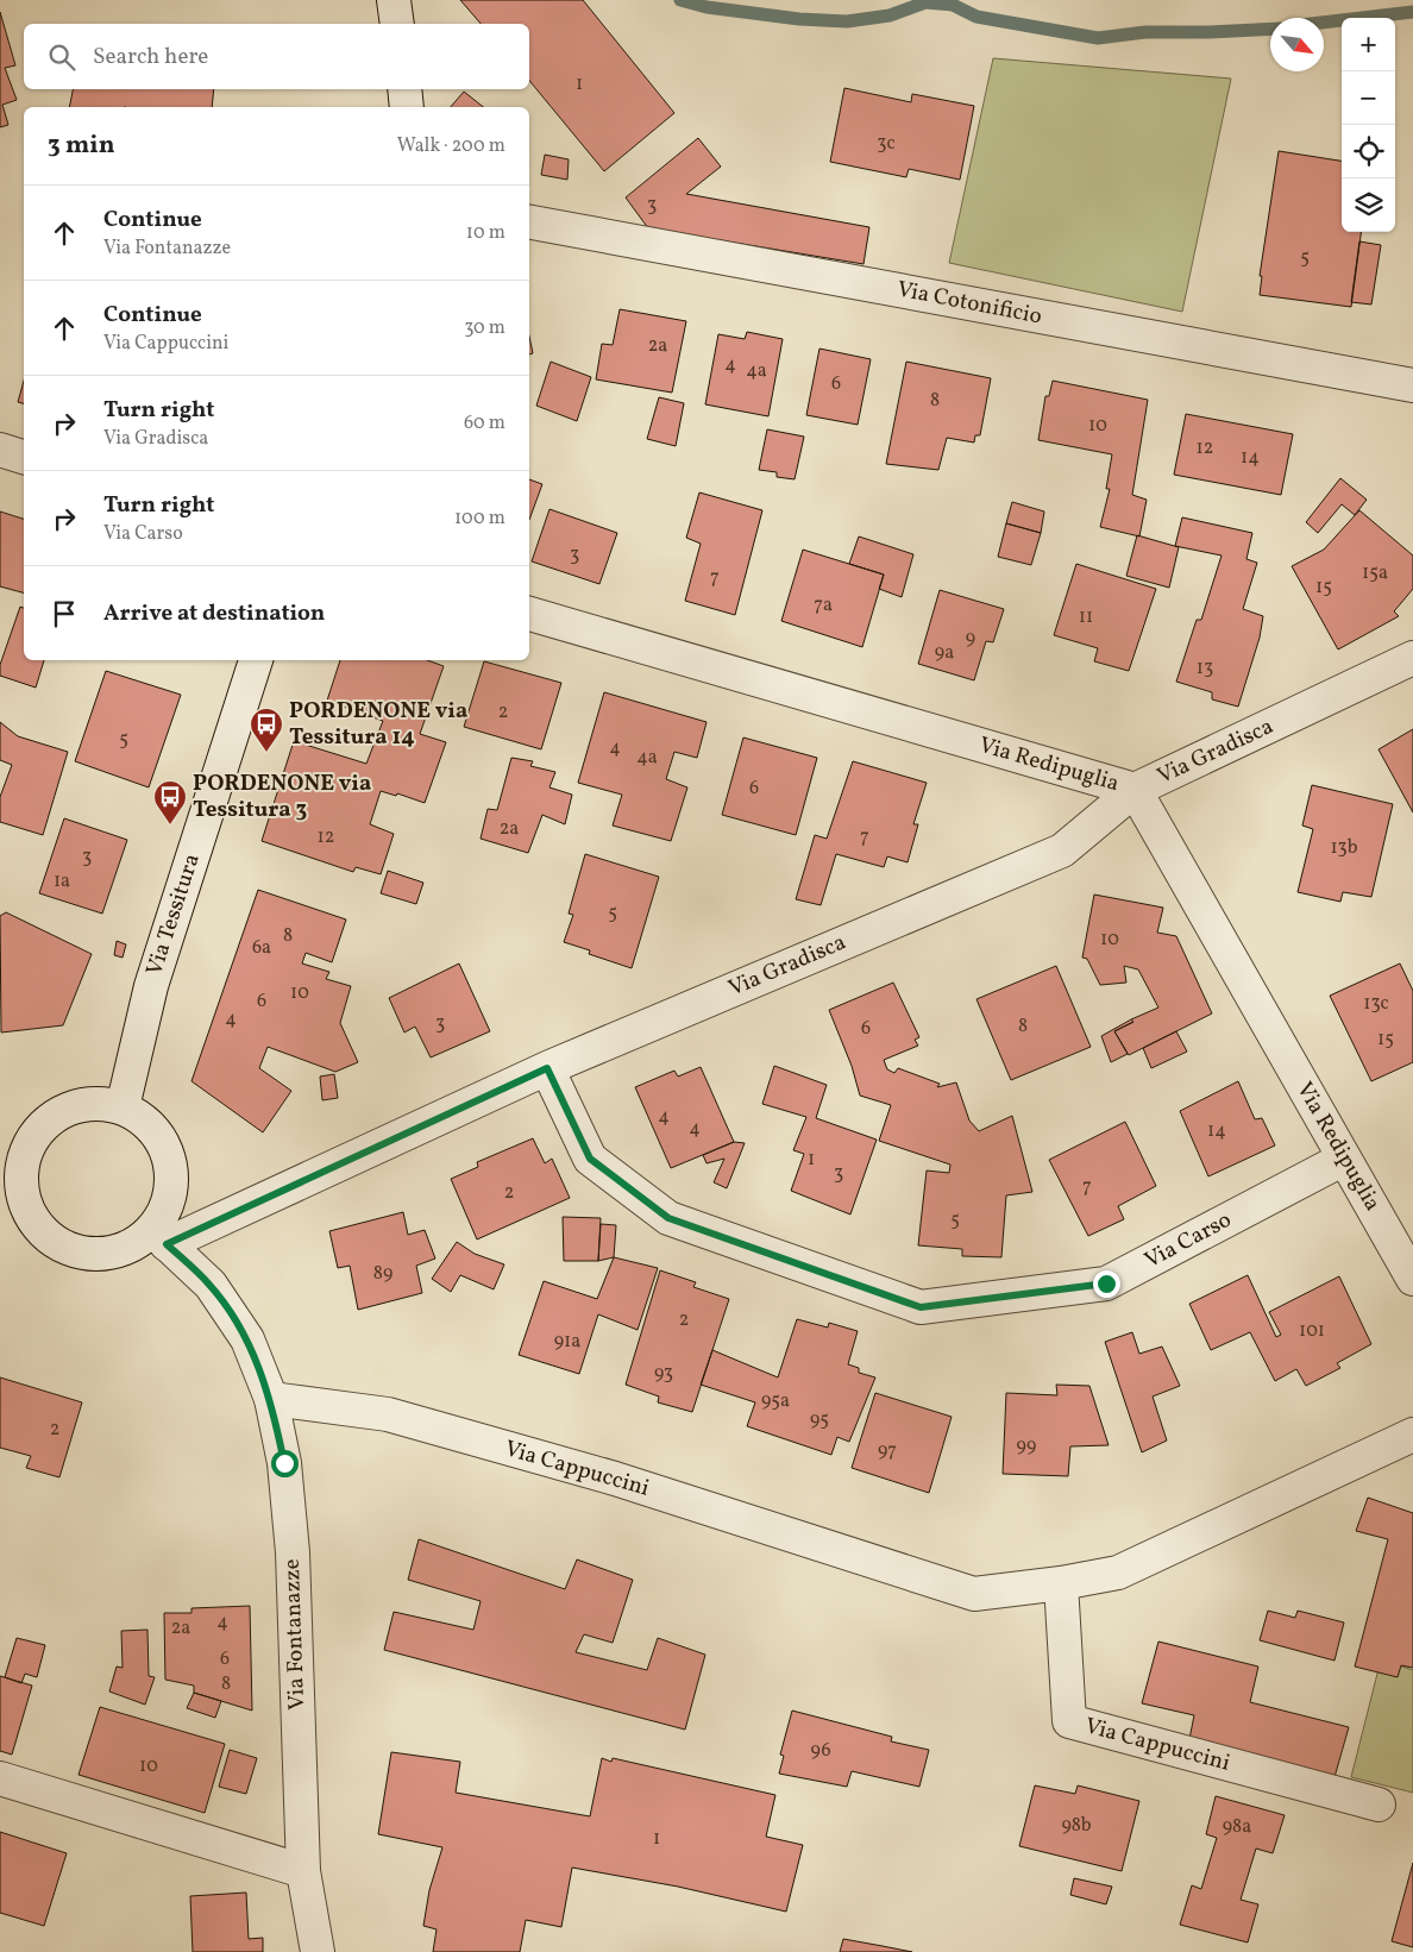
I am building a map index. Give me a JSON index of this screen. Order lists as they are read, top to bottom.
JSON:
{
  "streets": {
    "street": [
      "Via Cotonificio",
      "Via Gradisca",
      "Via Redipuglia",
      "Via Tessitura",
      "Via Carso",
      "Via Cappuccini",
      "Via Fontanazze"
    ]
  },
  "crossings": [
    ["Via Gradisca", "Via Redipuglia"],
    ["Via Gradisca", "Via Tessitura"],
    ["Via Gradisca", "Via Carso"],
    ["Via Redipuglia", "Via Carso"],
    ["Via Cappuccini", "Via Fontanazze"]
  ],
  "places": {
    "bus stop": ["PORDENONE via Tessitura 14", "PORDENONE via Tessitura 3"]
  },
  "house_numbers": [
    "1",
    "3c",
    "3",
    "5",
    "2a",
    "4",
    "4a",
    "6",
    "8",
    "10",
    "12",
    "14",
    "3",
    "15a",
    "7",
    "15",
    "7a",
    "11",
    "9",
    "9a",
    "13",
    "2",
    "5",
    "4",
    "4a",
    "6",
    "2a",
    "12",
    "7",
    "13b",
    "3",
    "1a",
    "5",
    "8",
    "10",
    "6a",
    "10",
    "6",
    "13c",
    "4",
    "3",
    "8",
    "6",
    "15",
    "4",
    "4",
    "14",
    "1",
    "3",
    "7",
    "2",
    "5",
    "89",
    "2",
    "101",
    "91a",
    "93",
    "95a",
    "95",
    "2",
    "99",
    "97",
    "4",
    "2a",
    "6",
    "8",
    "96",
    "10",
    "98b",
    "98a",
    "1"
  ],
  "north": "bottom right",
  "page": {
    "map_buttons": ["+", "−"],
    "search": "Search here",
    "heading": ["3 min", "Walk · 200 m"],
    "list": [
      ["Continue", "Via Fontanazze", "10 m"],
      ["Continue", "Via Cappuccini", "30 m"],
      ["Turn right", "Via Gradisca", "60 m"],
      ["Turn right", "Via Carso", "100 m"],
      "Arrive at destination"
    ]
  }
}
